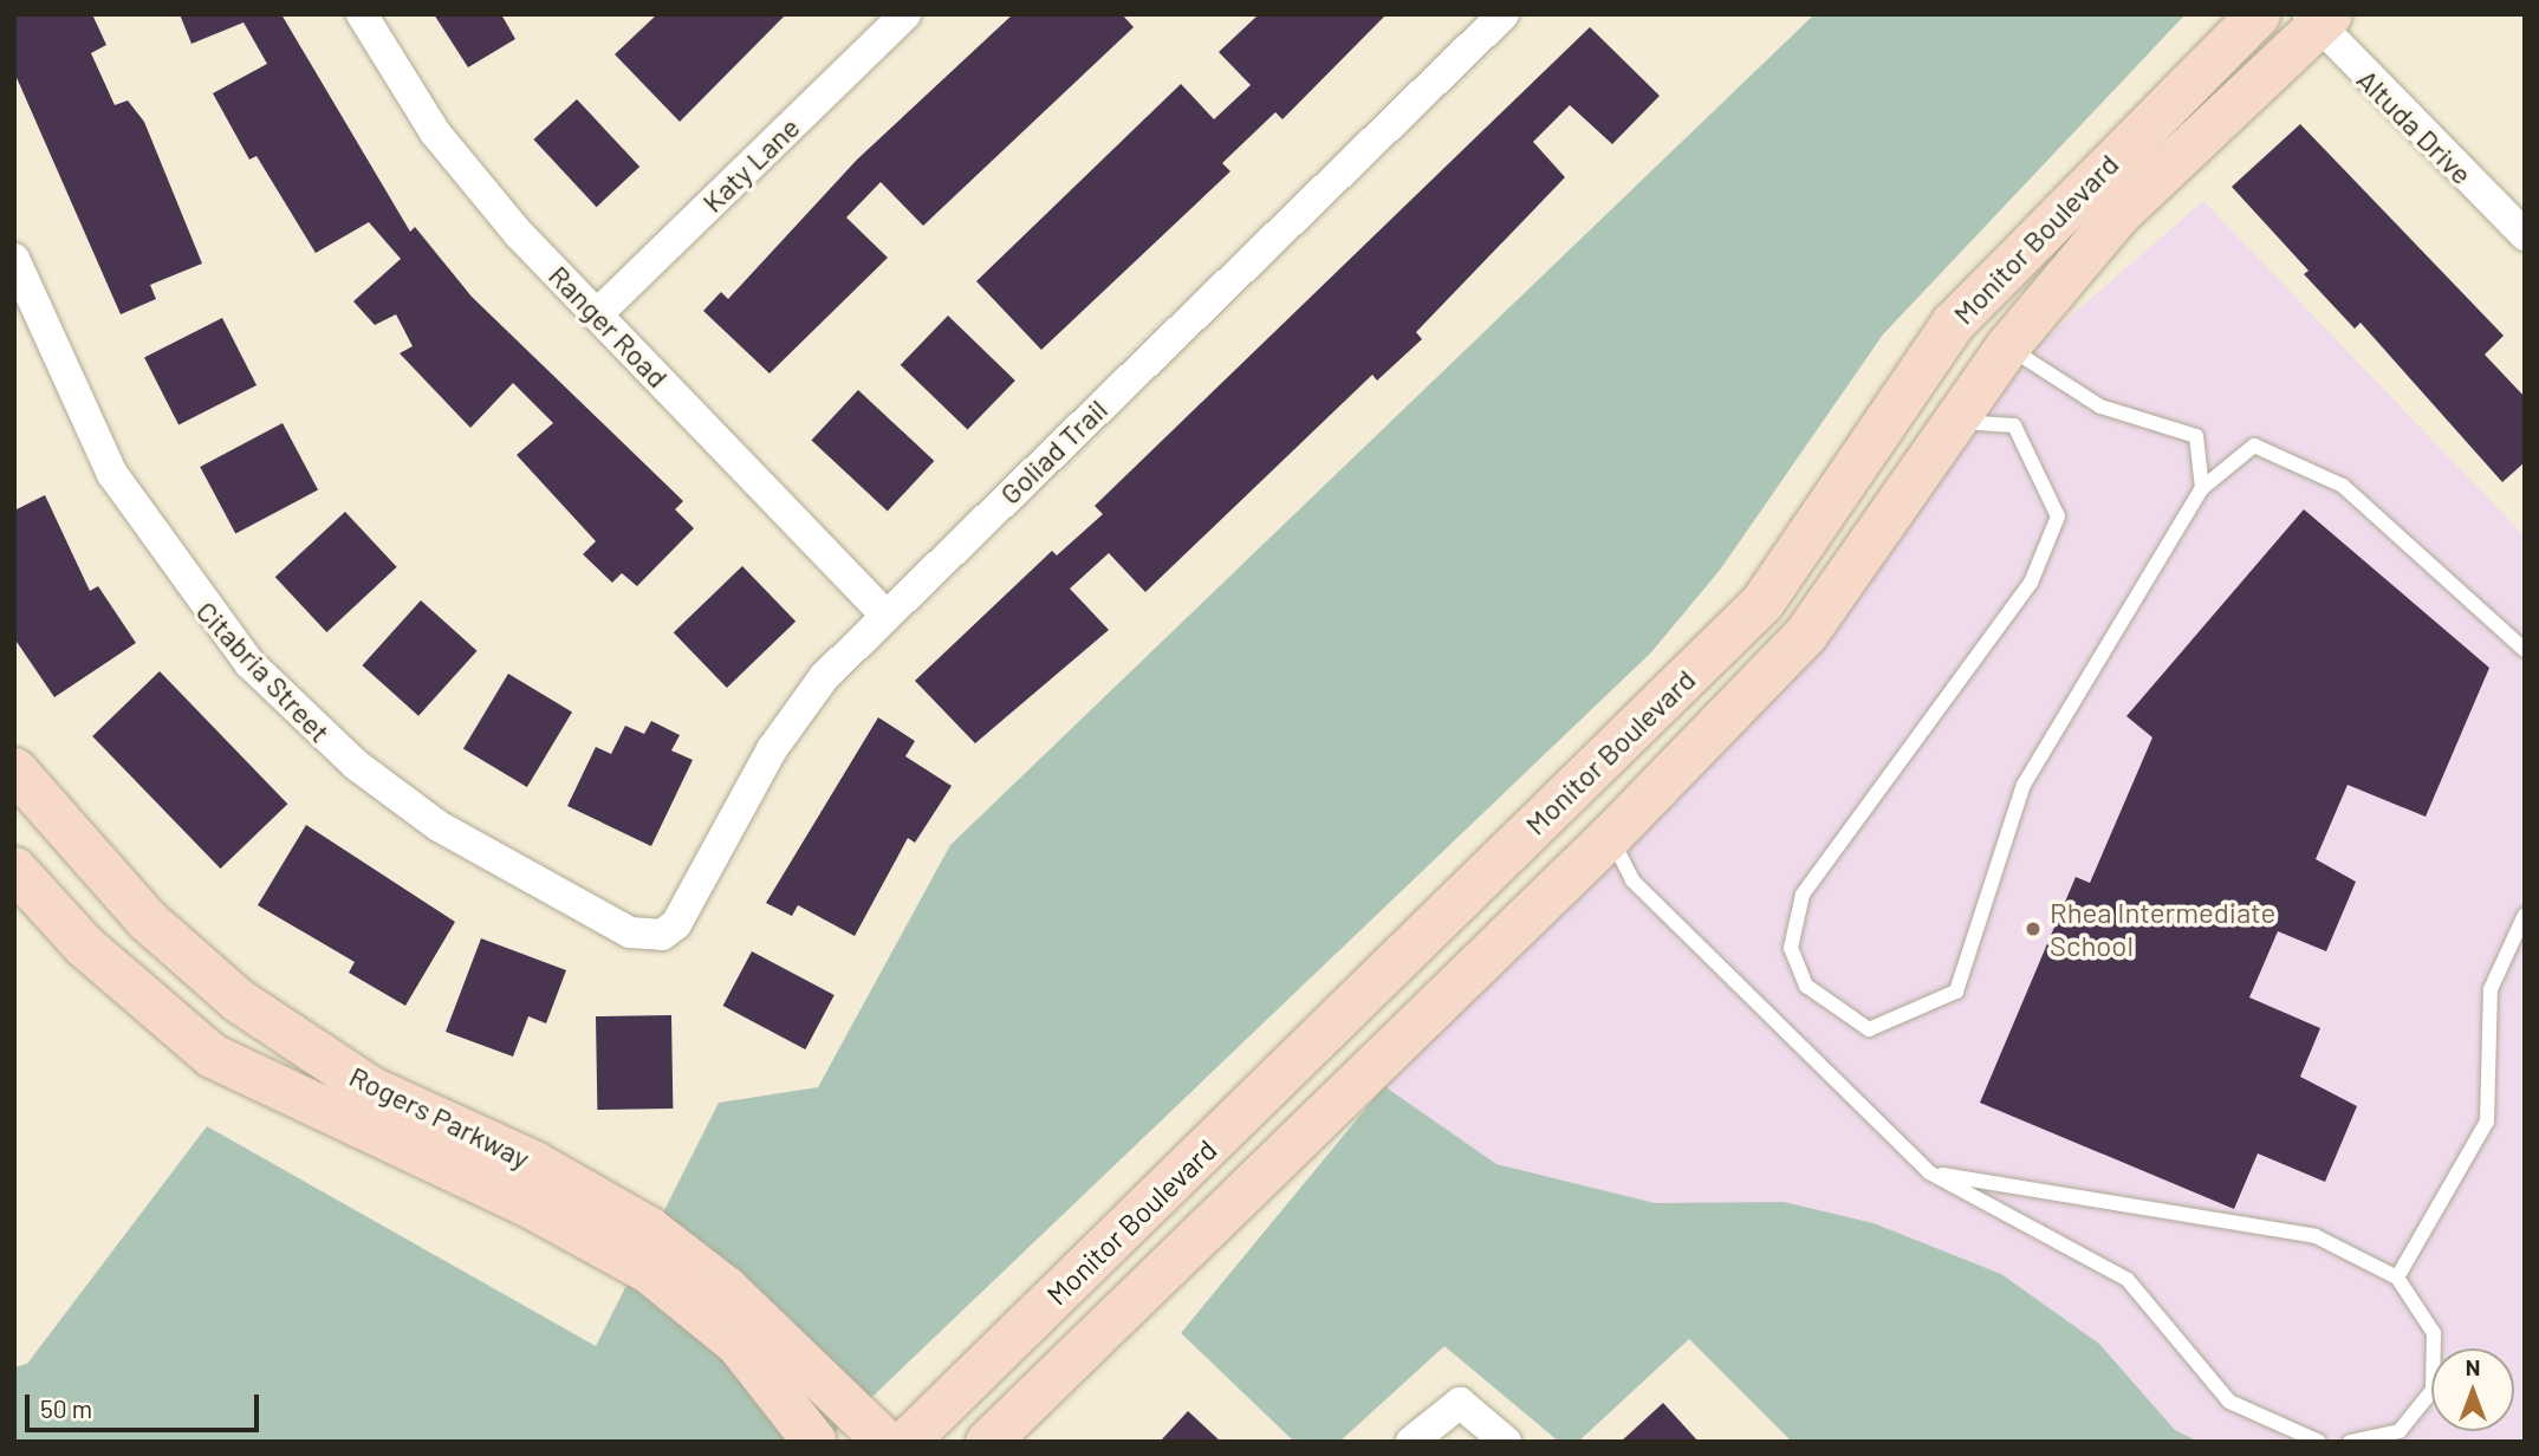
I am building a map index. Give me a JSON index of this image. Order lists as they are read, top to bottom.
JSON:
{
  "streets": {
    "street": [
      "Altuda Drive",
      "Katy Lane",
      "Monitor Boulevard",
      "Ranger Road",
      "Goliad Trail",
      "Citabria Street",
      "Rogers Parkway"
    ]
  },
  "crossings": [
    ["Altuda Drive", "Monitor Boulevard"],
    ["Katy Lane", "Ranger Road"],
    ["Ranger Road", "Goliad Trail"],
    ["Goliad Trail", "Citabria Street"]
  ],
  "places": ["Rhea Intermediate School"],
  "scale_bar": "50 m",
  "north": "top"
}
